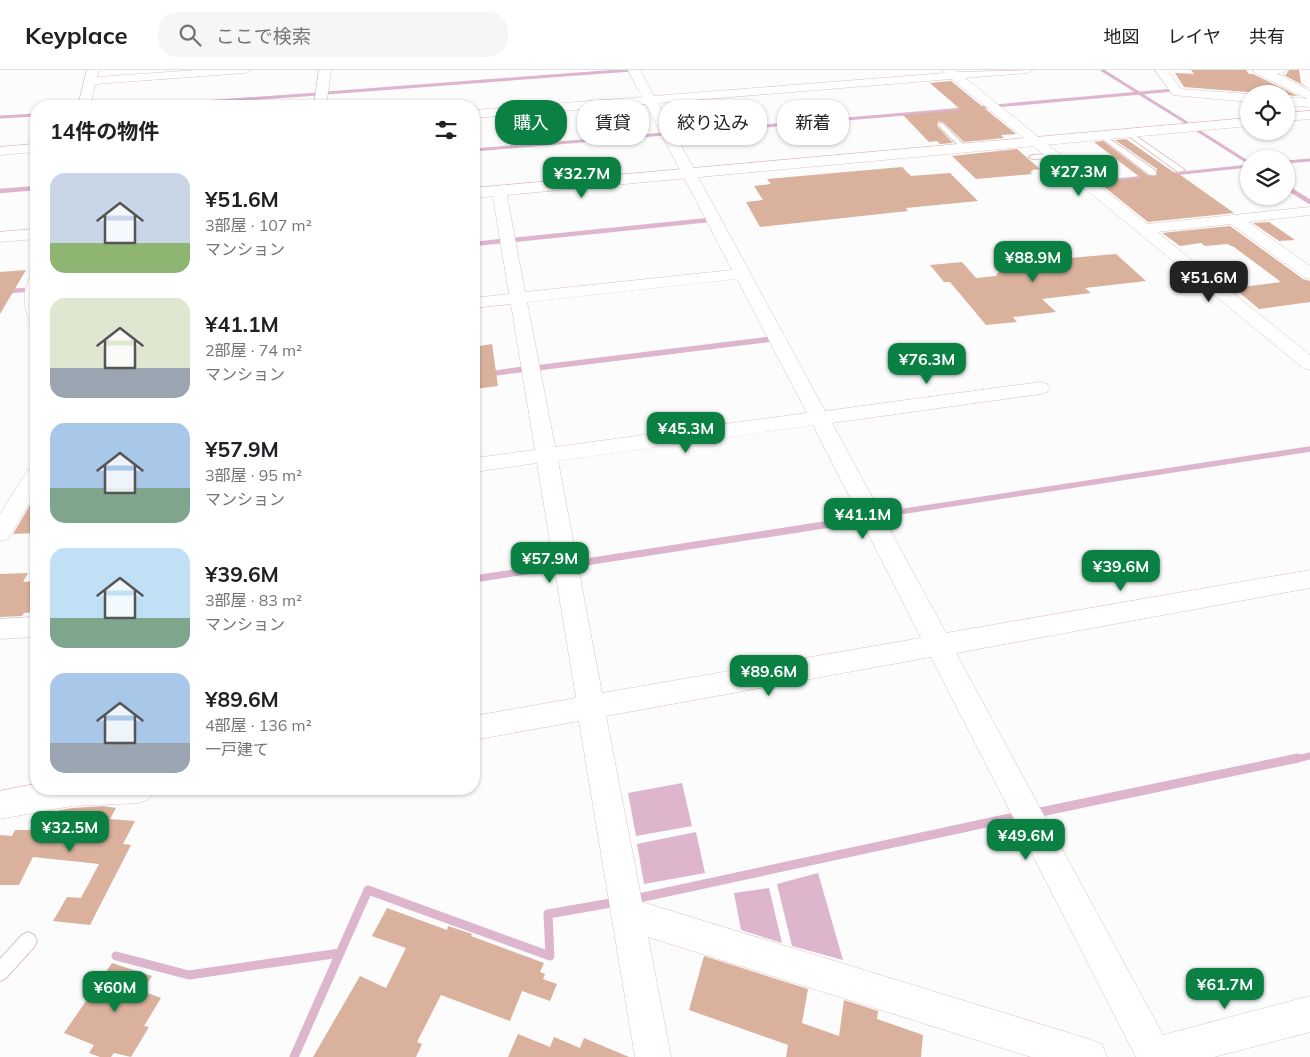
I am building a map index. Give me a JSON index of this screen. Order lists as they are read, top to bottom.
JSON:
{
  "page": {
    "header": "Keyplace",
    "search": "ここで検索",
    "nav": ["地図", "レイヤ", "共有"],
    "chip": [
      "購入",
      "賃貸",
      "絞り込み",
      "新着"
    ],
    "heading": "14件の物件",
    "price": [
      "¥27.3M",
      "¥32.7M",
      "¥88.9M",
      "¥51.6M",
      "¥76.3M",
      "¥45.3M",
      "¥41.1M",
      "¥57.9M",
      "¥39.6M",
      "¥89.6M",
      "¥32.5M",
      "¥49.6M",
      "¥61.7M",
      "¥60M"
    ],
    "list": [
      {
        "name": "¥51.6M",
        "note": "3部屋 · 107 m² · マンション"
      },
      {
        "name": "¥41.1M",
        "note": "2部屋 · 74 m² · マンション"
      },
      {
        "name": "¥57.9M",
        "note": "3部屋 · 95 m² · マンション"
      },
      {
        "name": "¥39.6M",
        "note": "3部屋 · 83 m² · マンション"
      },
      {
        "name": "¥89.6M",
        "note": "4部屋 · 136 m² · 一戸建て"
      }
    ]
  }
}
